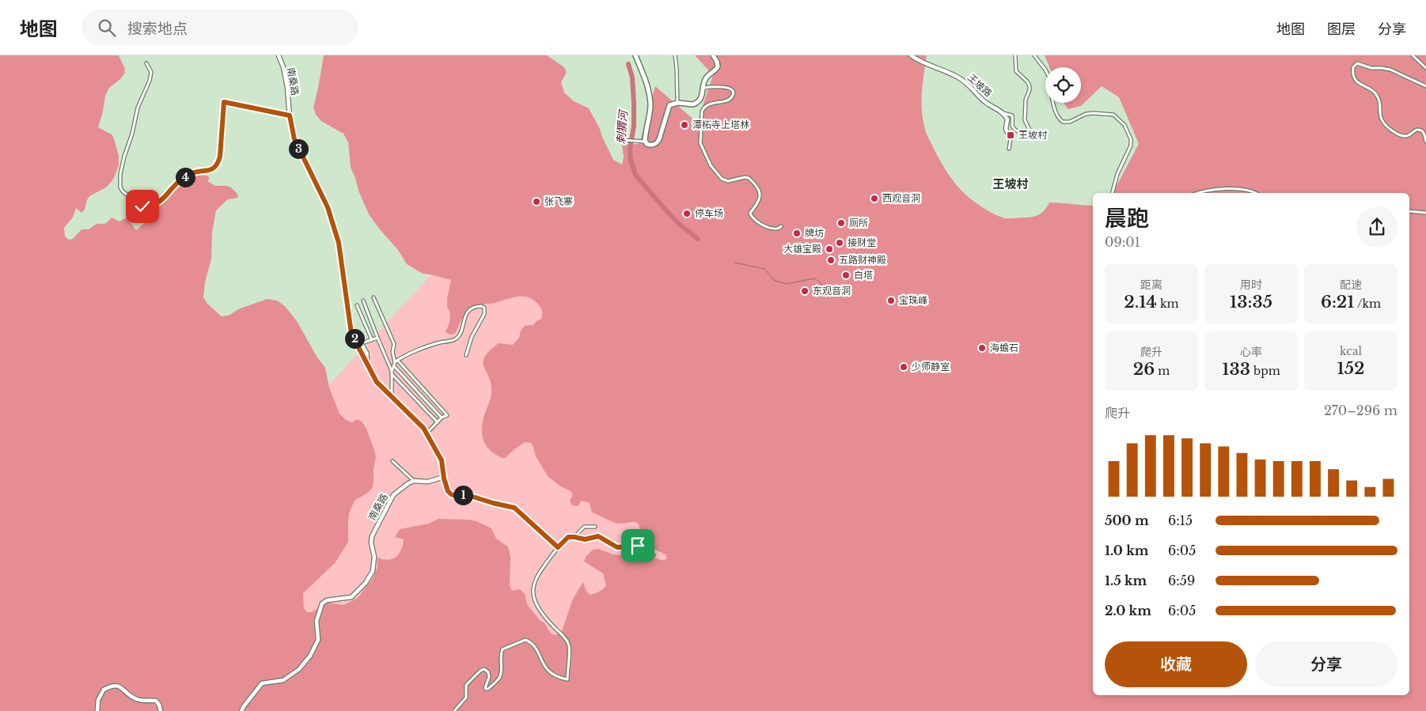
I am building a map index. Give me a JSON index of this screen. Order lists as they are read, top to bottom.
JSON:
{
  "streets": {
    "street": ["南桑路", "王坡路"]
  },
  "districts": ["王坡村"],
  "water": ["刺猬河"],
  "places": {
    "other": [
      "潭柘寺上塔林",
      "西观音洞",
      "张飞寨",
      "停车场",
      "厕所",
      "牌坊",
      "接财堂",
      "大雄宝殿",
      "五路财神殿",
      "白塔",
      "东观音洞",
      "宝珠峰",
      "海蟾石",
      "少师静室"
    ],
    "transit": ["王坡村"]
  },
  "page": {
    "header": "地图",
    "search": "搜索地点",
    "nav": ["地图", "图层", "分享"],
    "pins": [
      "3",
      "4",
      "2",
      "1"
    ],
    "heading": ["晨跑", "09:01"],
    "stats": [
      ["距离", "2.14 km"],
      ["用时", "13:35"],
      ["配速", "6:21 /km"],
      ["爬升", "26 m"],
      ["心率", "133 bpm"],
      ["kcal", "152"]
    ],
    "chart": ["爬升", "270–296 m"],
    "list": [
      {
        "name": "500 m",
        "note": "6:15"
      },
      {
        "name": "1.0 km",
        "note": "6:05"
      },
      {
        "name": "1.5 km",
        "note": "6:59"
      },
      {
        "name": "2.0 km",
        "note": "6:05"
      }
    ],
    "buttons": ["收藏", "分享"]
  }
}
